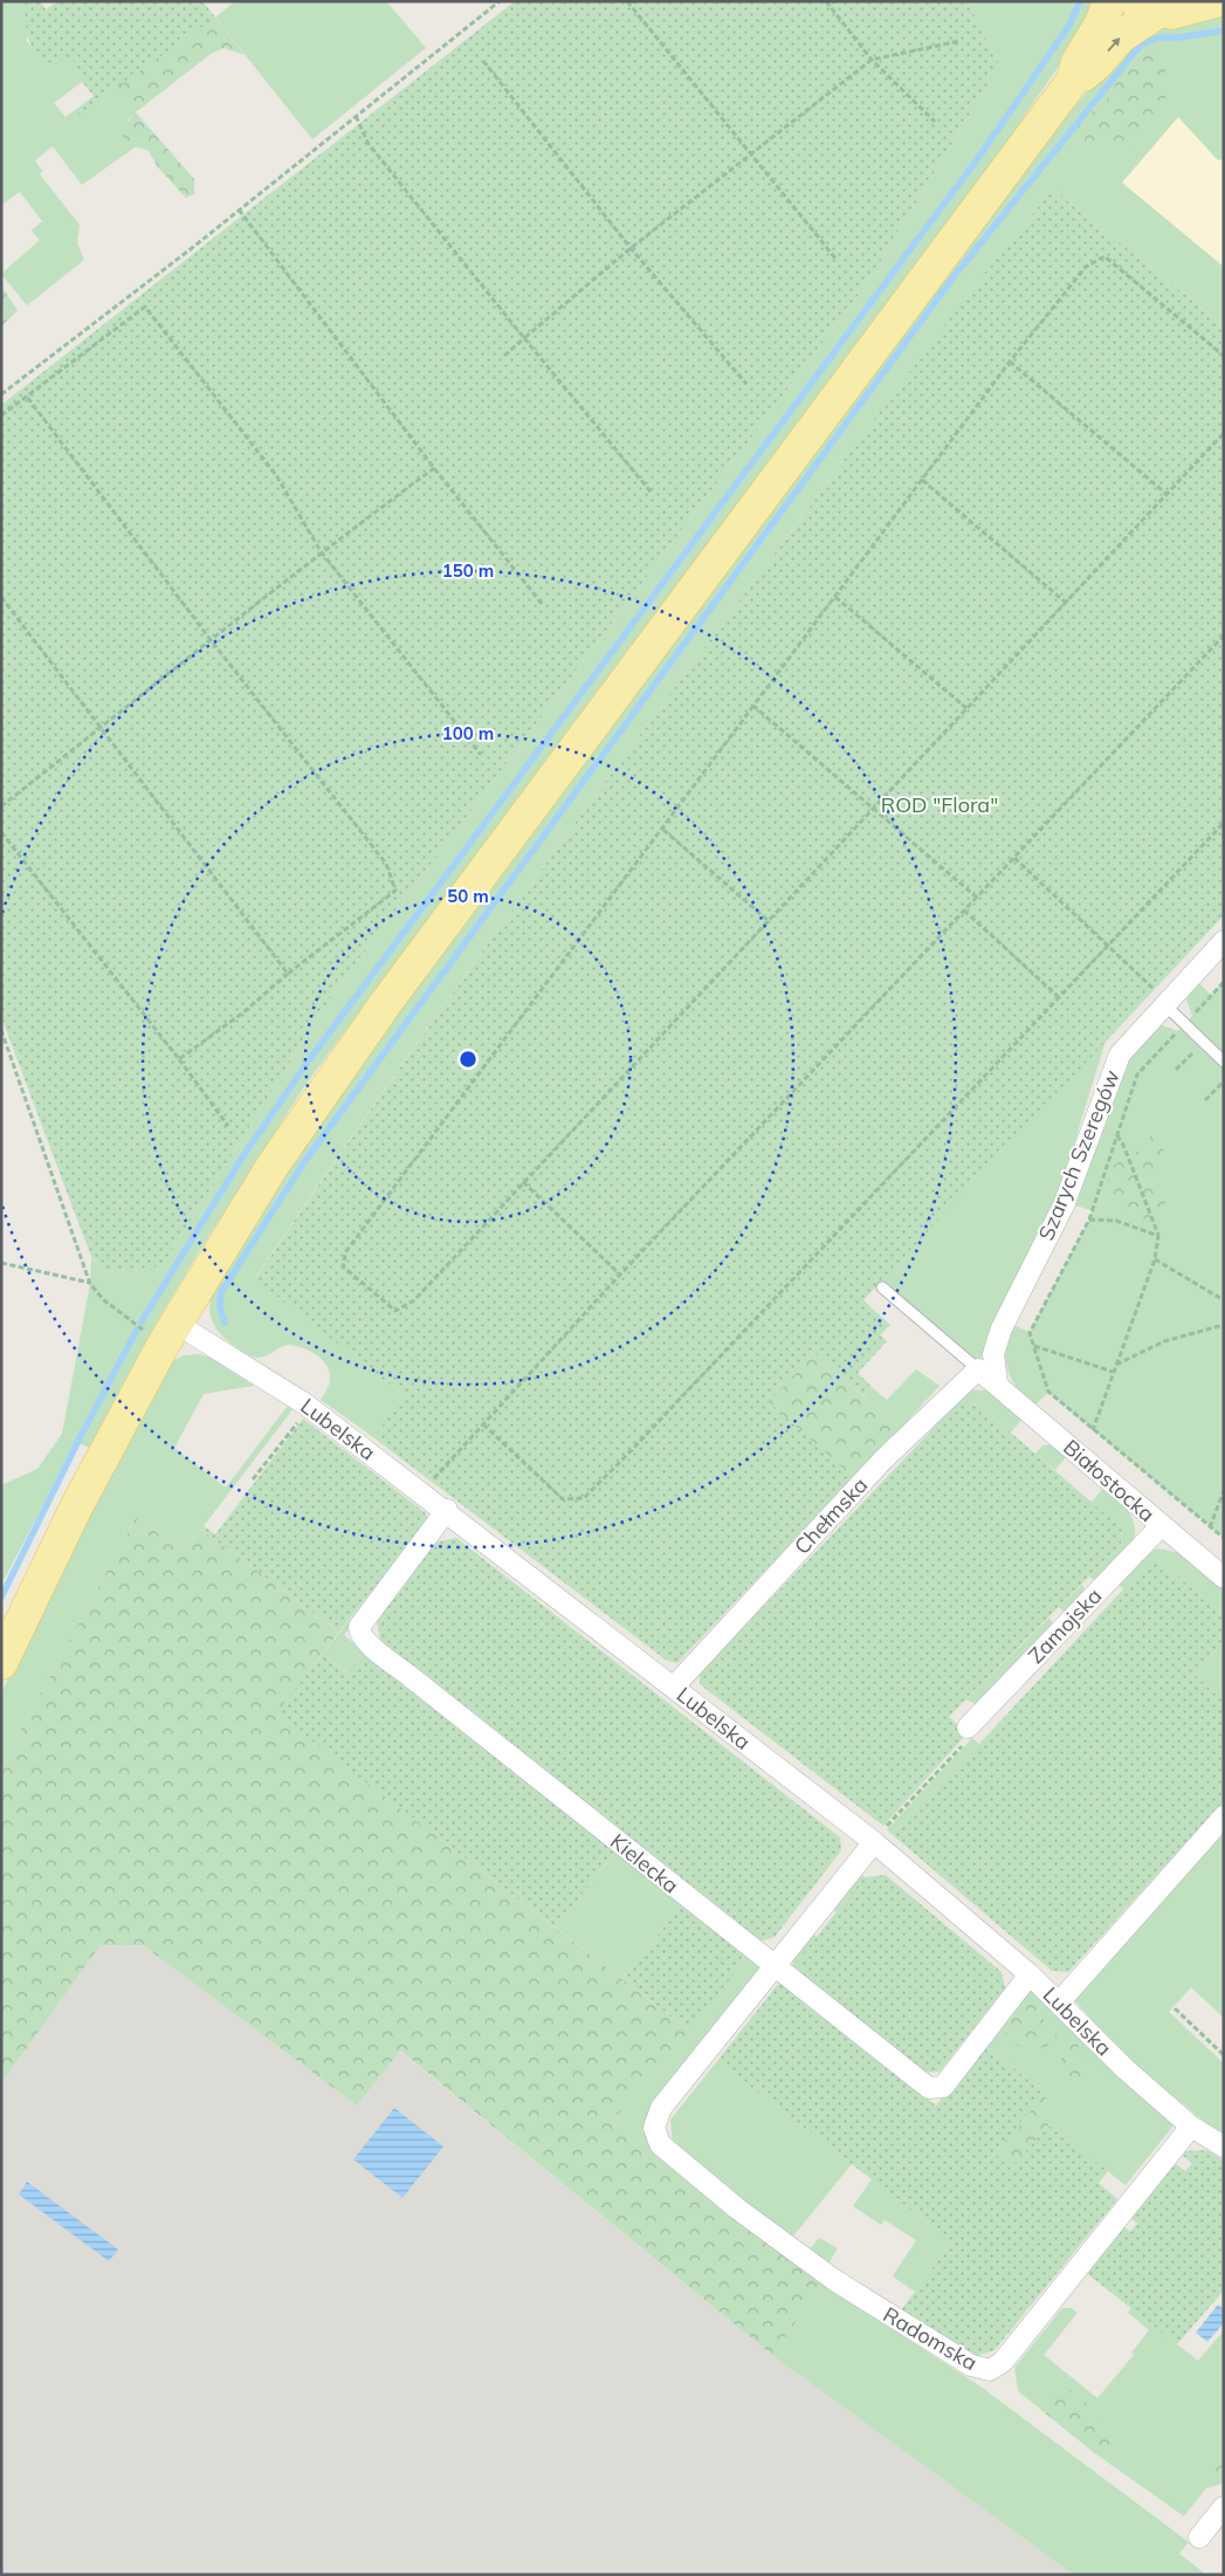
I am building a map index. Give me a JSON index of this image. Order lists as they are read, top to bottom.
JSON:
{
  "streets": {
    "street": [
      "Szarych Szeregów",
      "Lubelska",
      "Białostocka",
      "Chełmska",
      "Zamojska",
      "Kielecka",
      "Radomska"
    ]
  },
  "crossings": [
    ["Szarych Szeregów", "Białostocka"],
    ["Lubelska", "Chełmska"],
    ["Lubelska", "Kielecka"],
    ["Lubelska", "Radomska"],
    ["Białostocka", "Zamojska"],
    ["Kielecka", "Radomska"]
  ],
  "parks": ["ROD \"Flora\""],
  "rings": ["150 m", "100 m", "50 m"]
}
